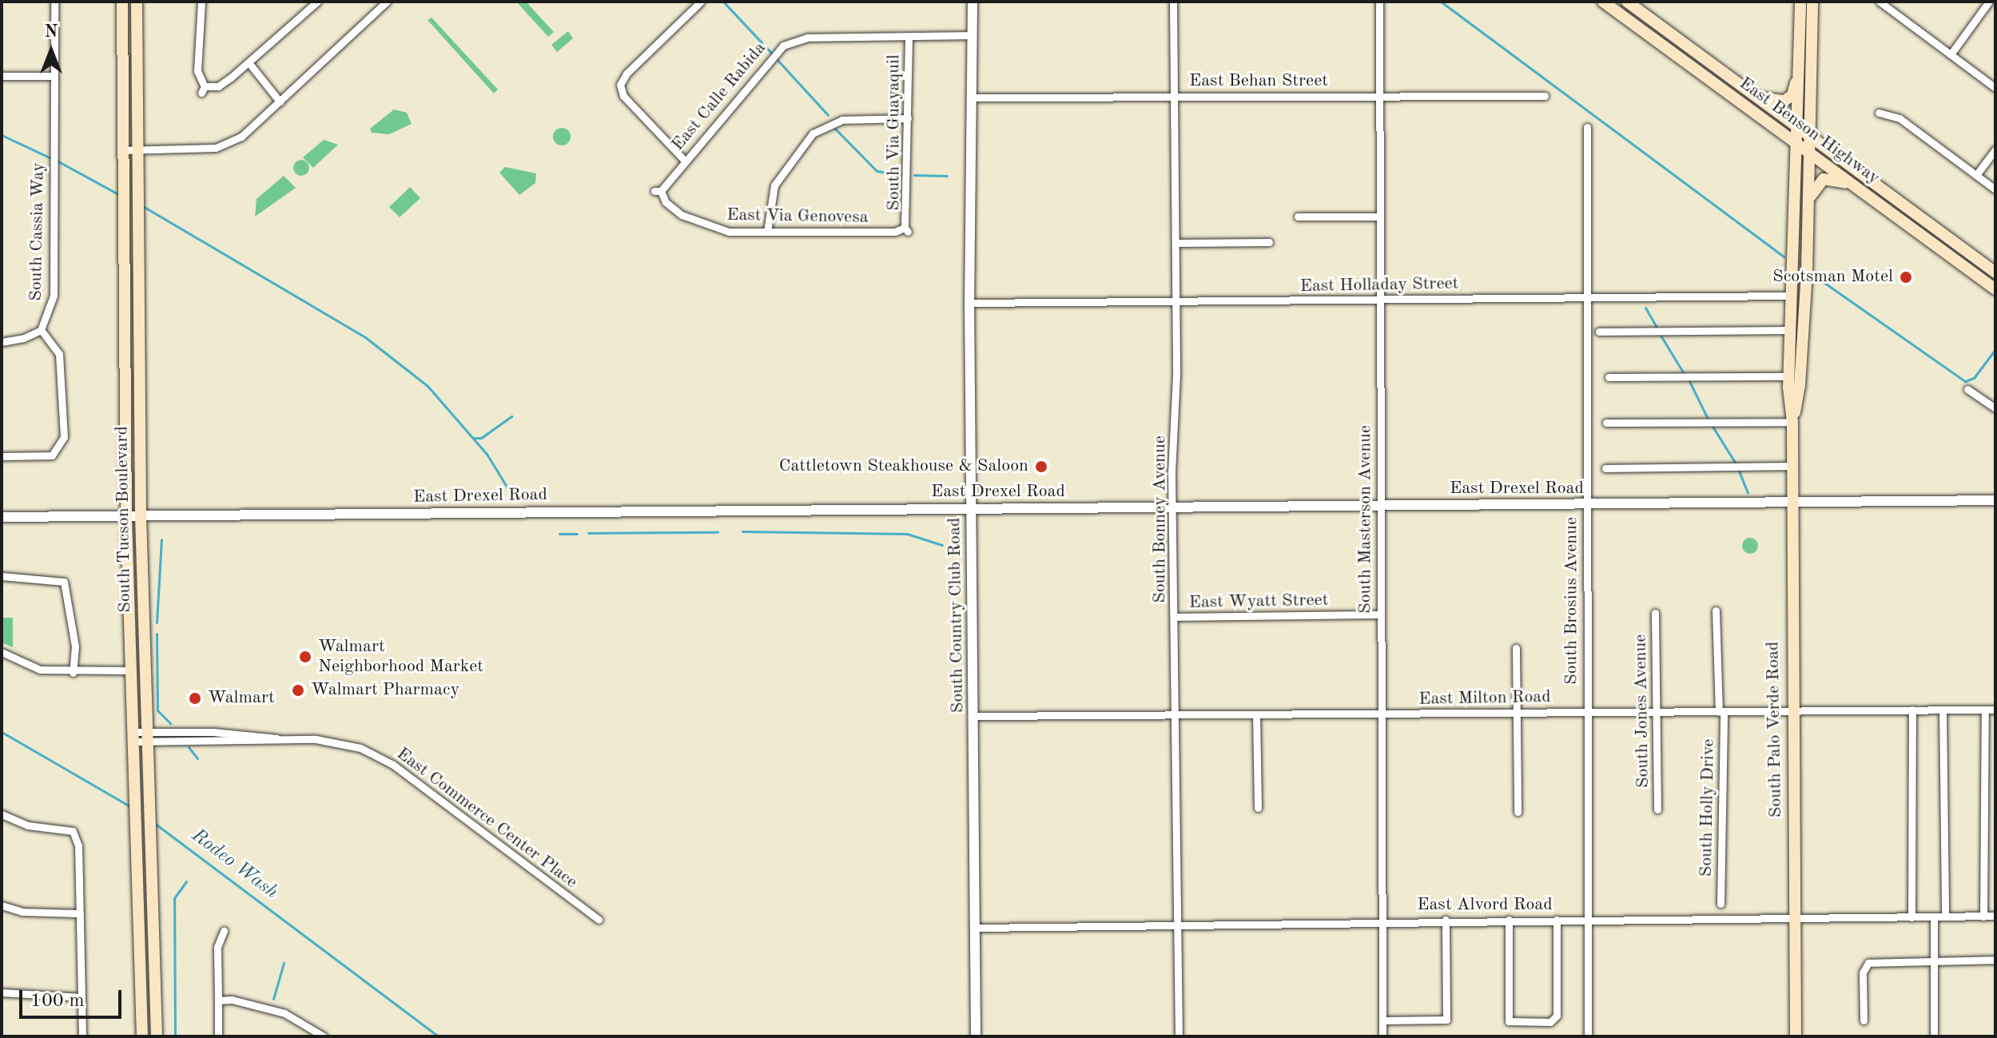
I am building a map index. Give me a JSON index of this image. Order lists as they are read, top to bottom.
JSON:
{
  "streets": {
    "main road": ["East Benson Highway", "South Tucson Boulevard", "South Palo Verde Road"],
    "street": [
      "East Behan Street",
      "East Calle Rabida",
      "South Via Guayaquil",
      "East Via Genovesa",
      "South Cassia Way",
      "East Holladay Street",
      "East Drexel Road",
      "South Bonney Avenue",
      "South Masterson Avenue",
      "South Brosius Avenue",
      "East Wyatt Street",
      "South Country Club Road",
      "East Milton Road",
      "South Jones Avenue",
      "South Holly Drive",
      "East Commerce Center Place",
      "East Alvord Road"
    ]
  },
  "crossings": [
    ["East Behan Street", "South Bonney Avenue"],
    ["East Behan Street", "South Masterson Avenue"],
    ["East Behan Street", "South Country Club Road"],
    ["East Calle Rabida", "South Via Guayaquil"],
    ["East Calle Rabida", "East Via Genovesa"],
    ["East Calle Rabida", "South Country Club Road"],
    ["East Benson Highway", "South Palo Verde Road"],
    ["South Via Guayaquil", "East Via Genovesa"],
    ["East Holladay Street", "South Bonney Avenue"],
    ["East Holladay Street", "South Masterson Avenue"],
    ["East Holladay Street", "South Brosius Avenue"],
    ["East Holladay Street", "South Country Club Road"],
    ["East Holladay Street", "South Palo Verde Road"],
    ["East Drexel Road", "South Tucson Boulevard"],
    ["East Drexel Road", "South Bonney Avenue"],
    ["East Drexel Road", "South Masterson Avenue"],
    ["East Drexel Road", "South Brosius Avenue"],
    ["East Drexel Road", "South Country Club Road"],
    ["East Drexel Road", "South Palo Verde Road"],
    ["South Tucson Boulevard", "East Commerce Center Place"],
    ["South Bonney Avenue", "East Wyatt Street"],
    ["South Bonney Avenue", "East Milton Road"],
    ["South Bonney Avenue", "East Alvord Road"],
    ["South Masterson Avenue", "East Wyatt Street"],
    ["South Masterson Avenue", "East Milton Road"],
    ["South Masterson Avenue", "East Alvord Road"],
    ["South Brosius Avenue", "East Milton Road"],
    ["South Brosius Avenue", "East Alvord Road"],
    ["South Country Club Road", "East Milton Road"],
    ["South Country Club Road", "East Alvord Road"],
    ["East Milton Road", "South Jones Avenue"],
    ["East Milton Road", "South Palo Verde Road"],
    ["East Milton Road", "South Holly Drive"],
    ["South Palo Verde Road", "East Alvord Road"]
  ],
  "water": ["Rodeo Wash"],
  "places": [
    "Scotsman Motel",
    "Cattletown Steakhouse & Saloon",
    "Walmart Neighborhood Market",
    "Walmart Pharmacy",
    "Walmart"
  ],
  "scale_bar": "100 m",
  "north": "top"
}
